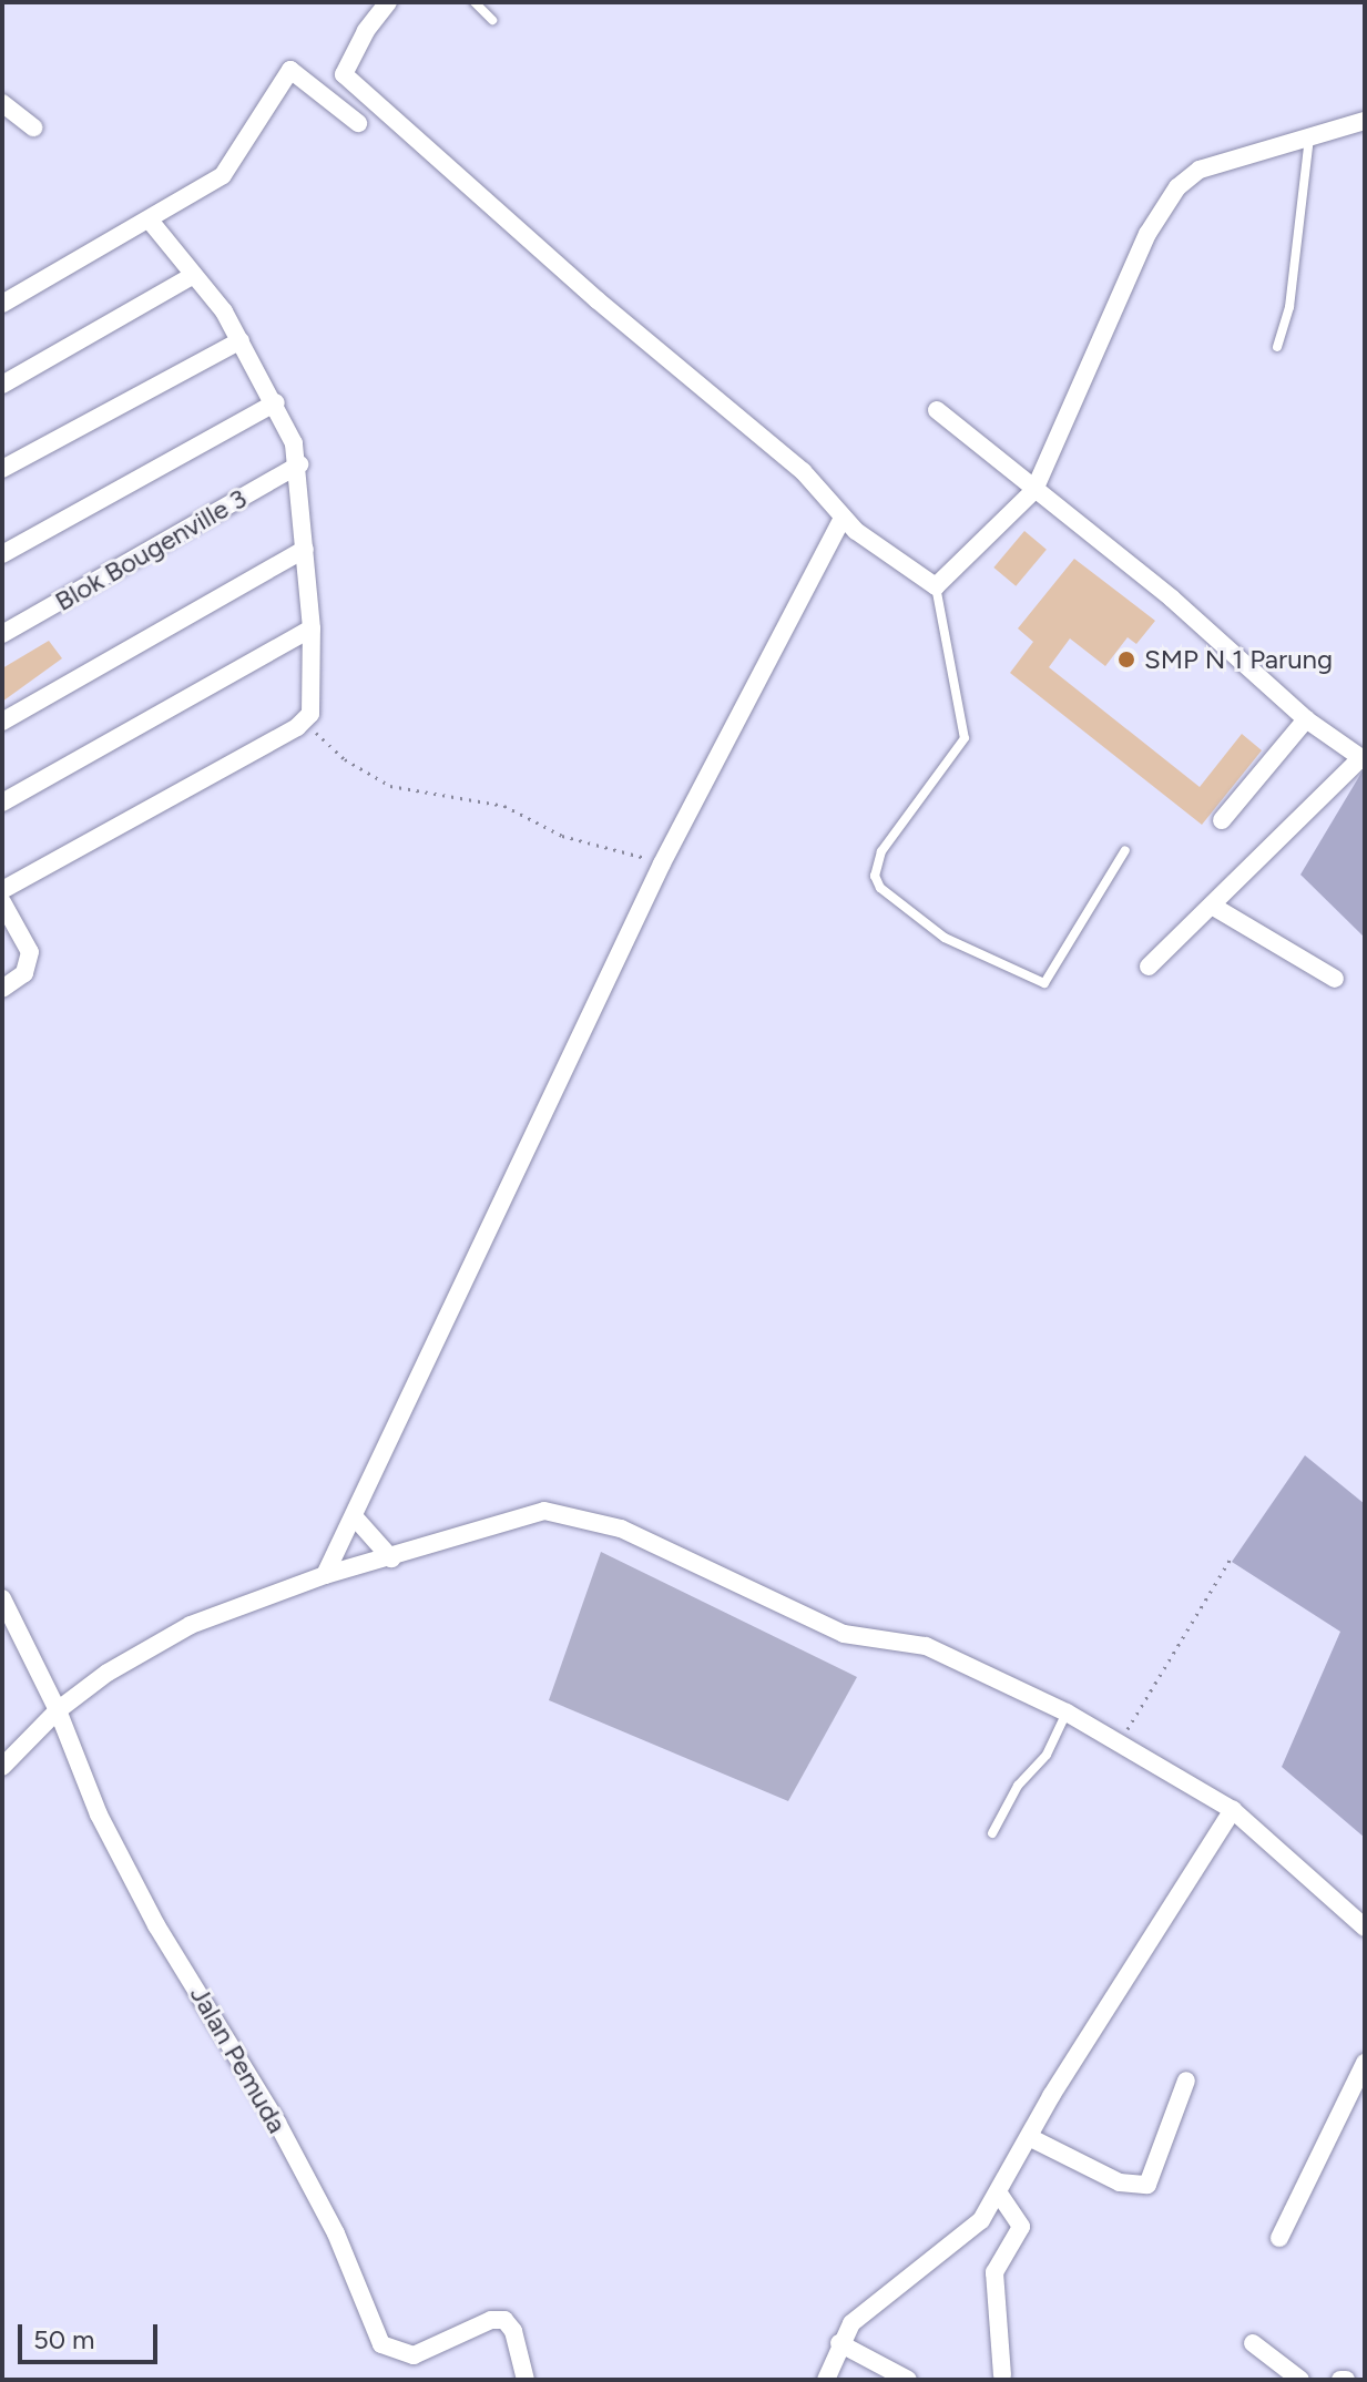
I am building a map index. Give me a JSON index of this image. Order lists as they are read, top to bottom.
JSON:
{
  "streets": {
    "street": ["Blok Bougenville 3", "Jalan Pemuda"]
  },
  "places": ["SMP N 1 Parung"],
  "scale_bar": "50 m"
}
